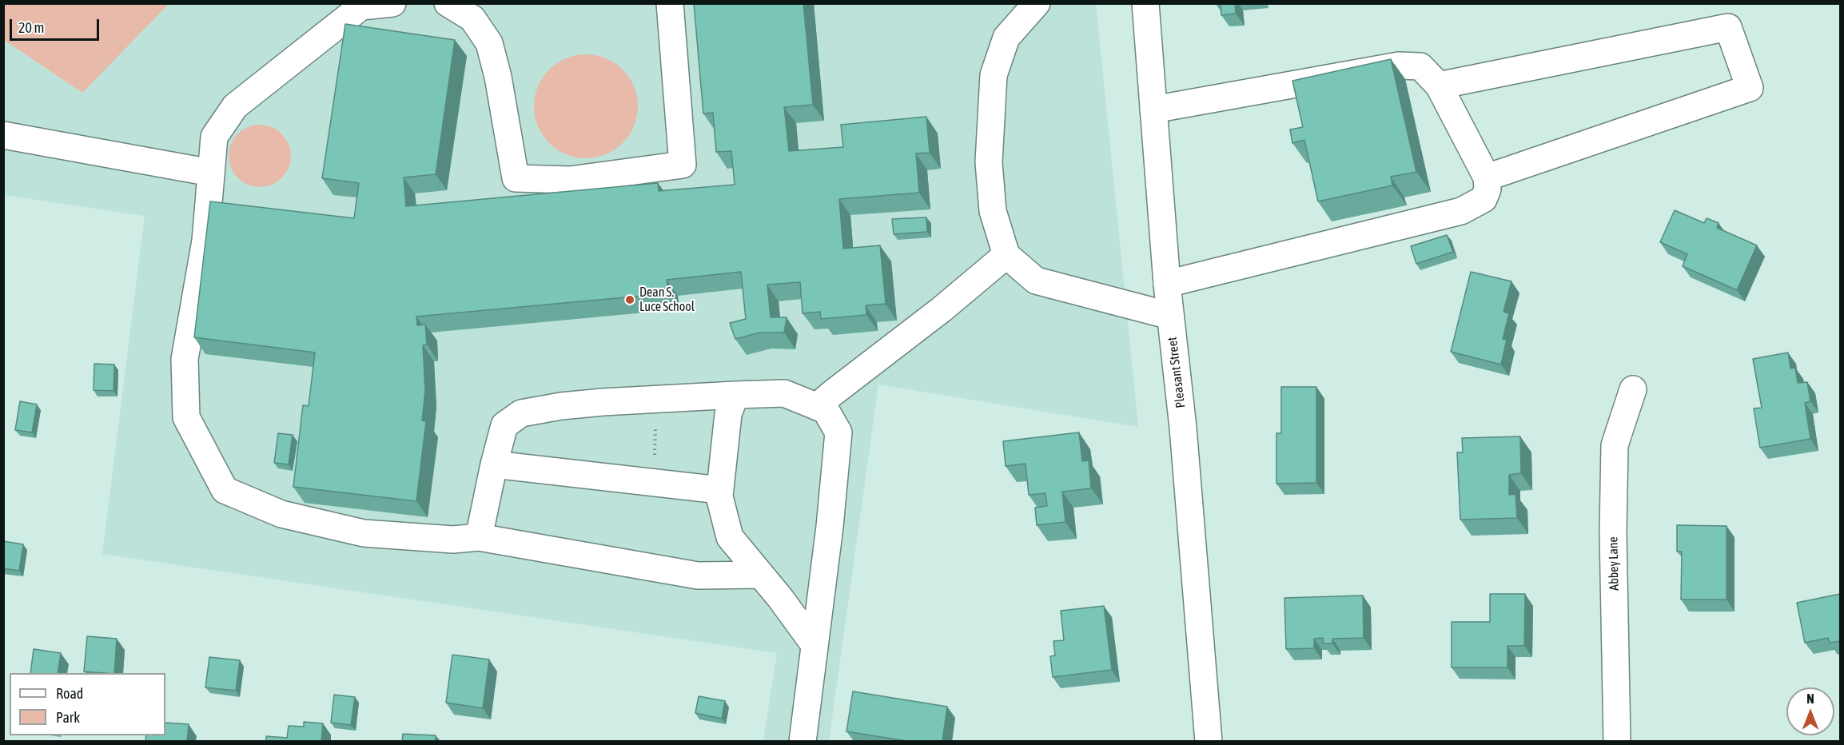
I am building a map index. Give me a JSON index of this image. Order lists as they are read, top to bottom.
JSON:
{
  "streets": {
    "main road": ["Pleasant Street", "Abbey Lane"]
  },
  "places": ["Dean S. Luce School"],
  "legend": ["Road", "Park"],
  "scale_bar": "20 m",
  "north": "top"
}
